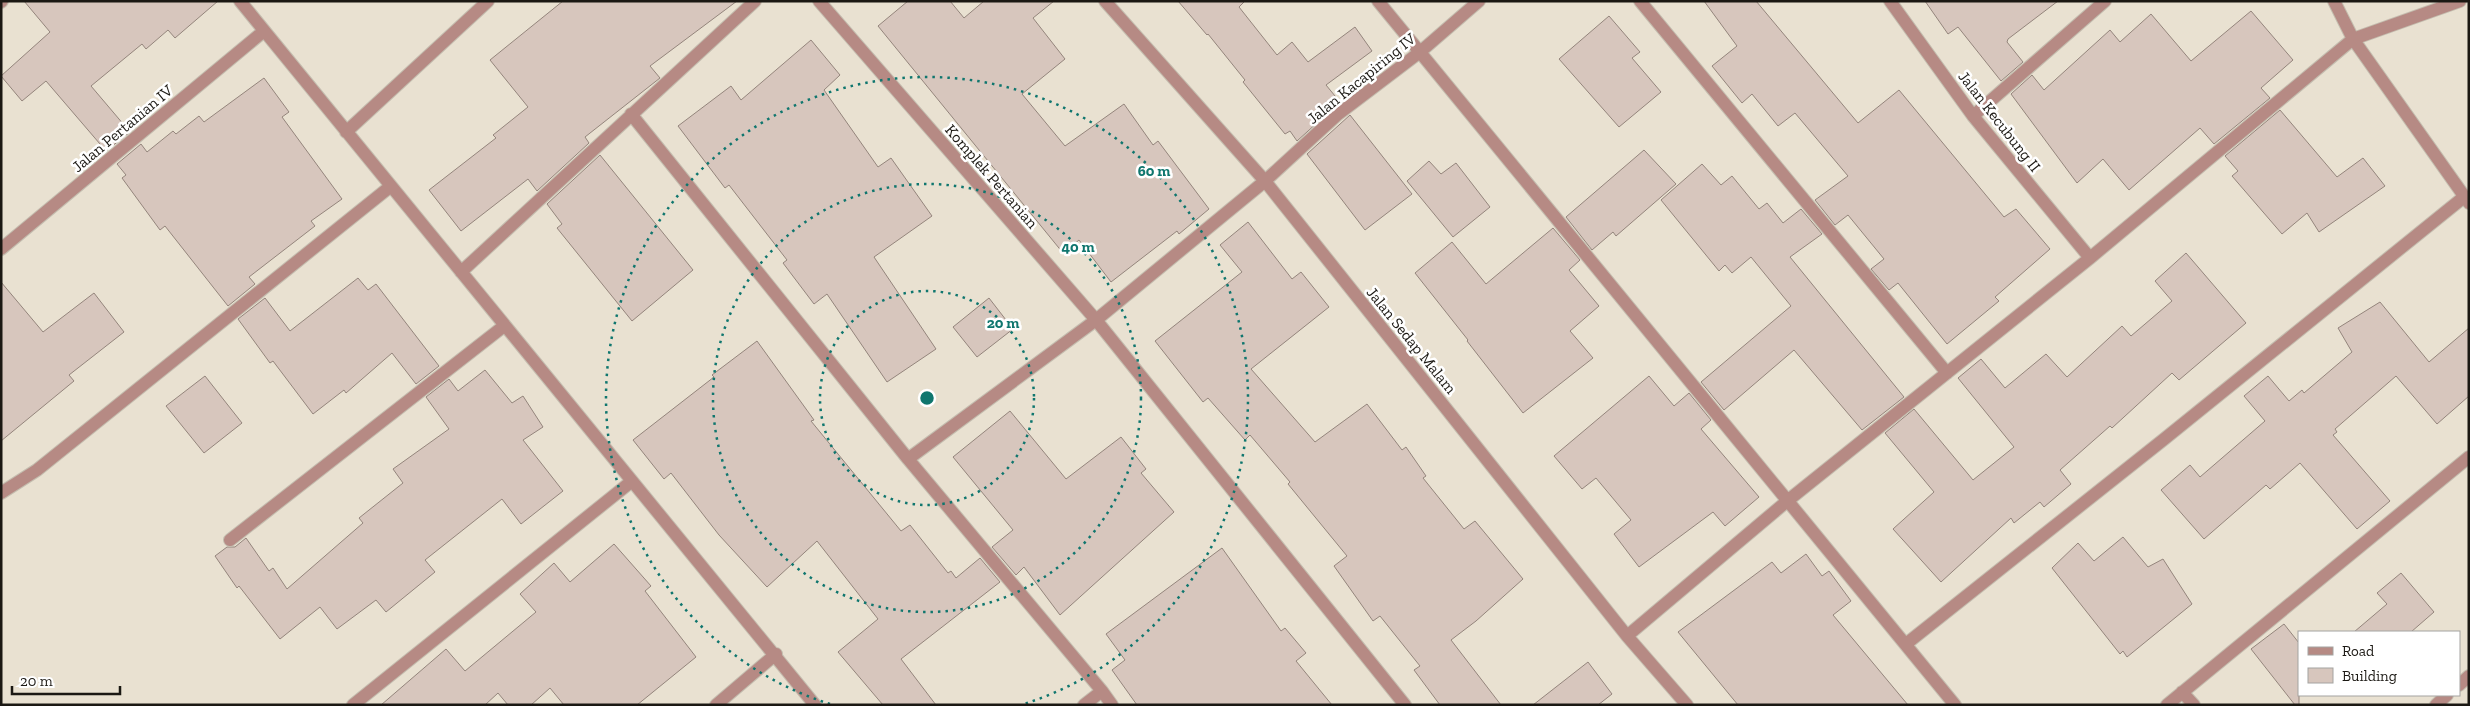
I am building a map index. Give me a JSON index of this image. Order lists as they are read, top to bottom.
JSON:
{
  "streets": {
    "street": [
      "Jalan Kacapiring IV",
      "Jalan Kecubung II",
      "Jalan Pertanian IV",
      "Komplek Pertanian",
      "Jalan Sedap Malam"
    ]
  },
  "crossings": [
    ["Jalan Kacapiring IV", "Jalan Sedap Malam"]
  ],
  "legend": ["Road", "Building"],
  "scale_bar": "20 m",
  "rings": ["60 m", "40 m", "20 m"]
}
